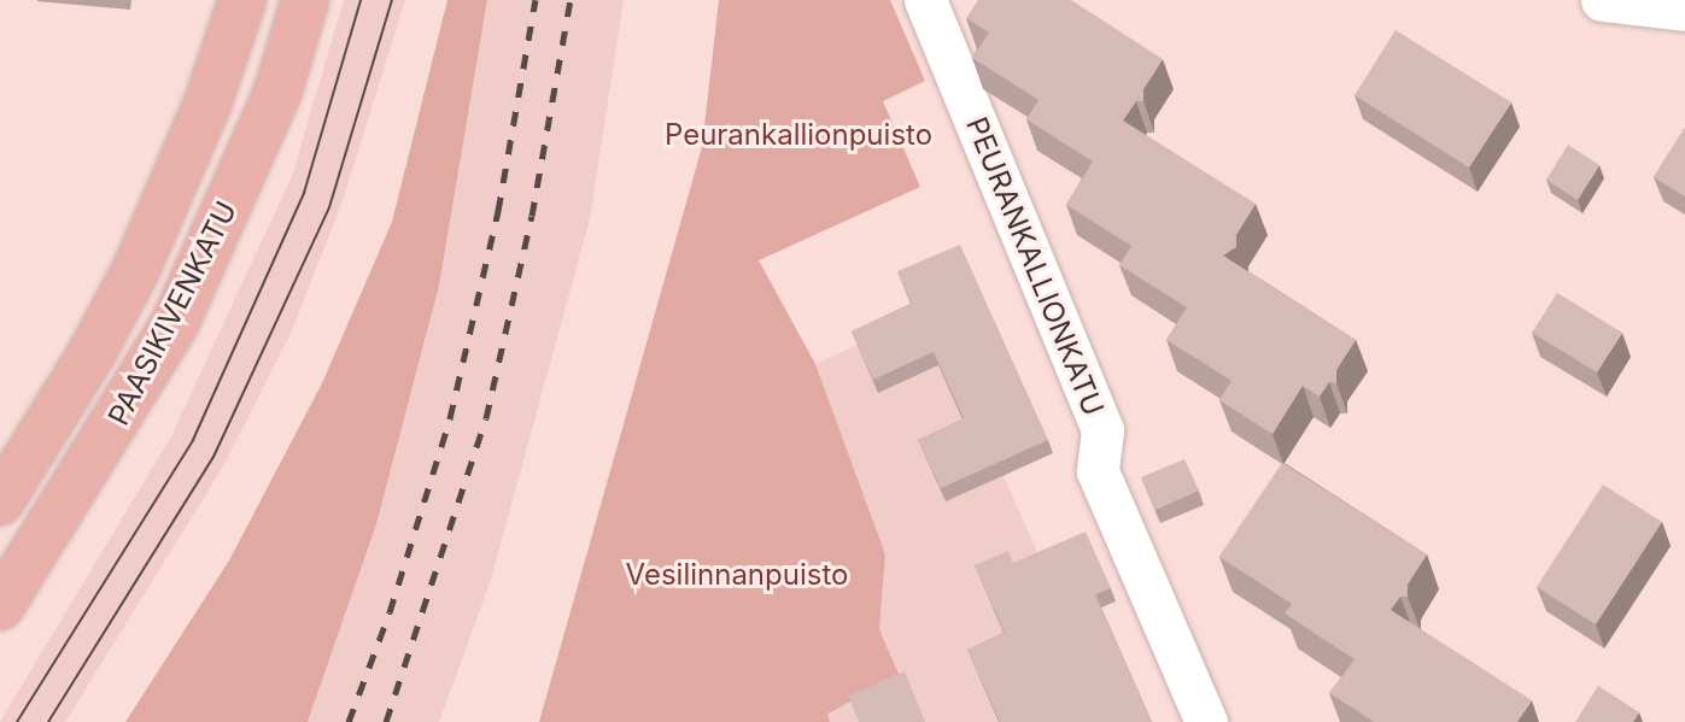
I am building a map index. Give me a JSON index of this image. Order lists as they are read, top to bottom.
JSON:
{
  "streets": {
    "main road": ["PAASIKIVENKATU"],
    "street": ["PEURANKALLIONKATU"]
  },
  "parks": ["Peurankallionpuisto", "Vesilinnanpuisto"]
}
